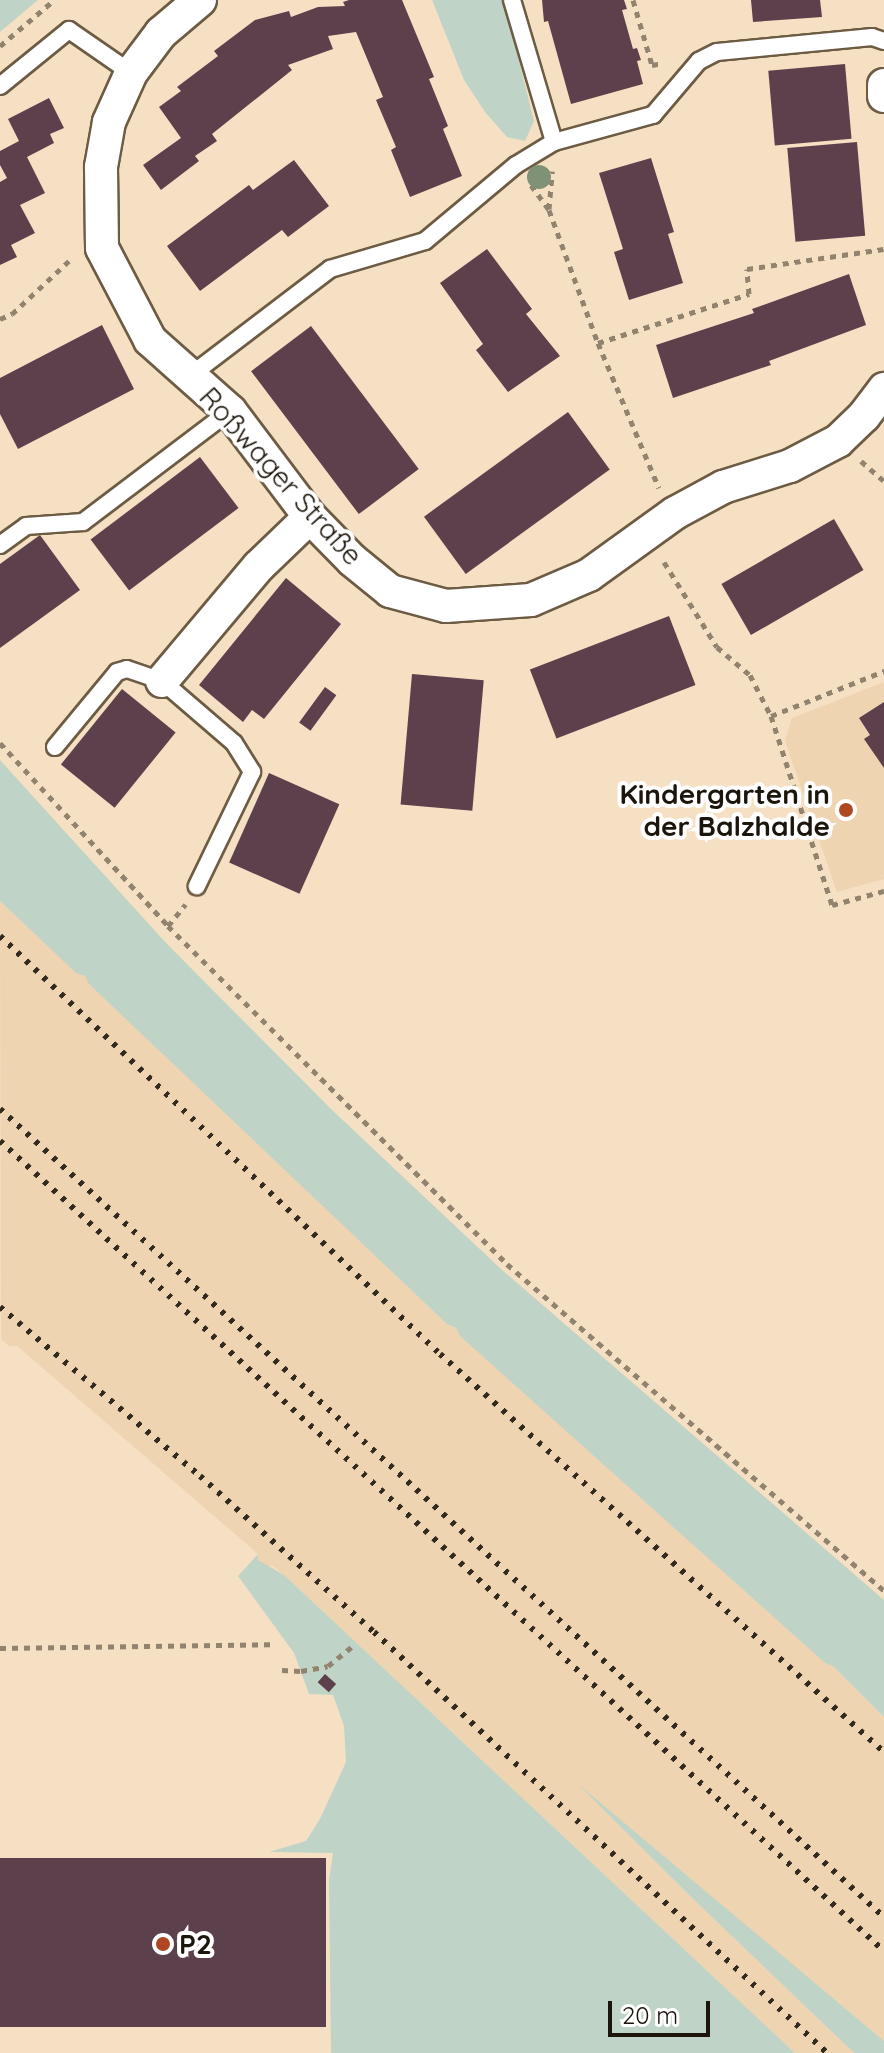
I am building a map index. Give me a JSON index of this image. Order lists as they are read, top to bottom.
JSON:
{
  "streets": {
    "street": ["Roßwager Straße"]
  },
  "places": ["Kindergarten in der Balzhalde", "P2"],
  "scale_bar": "20 m"
}
